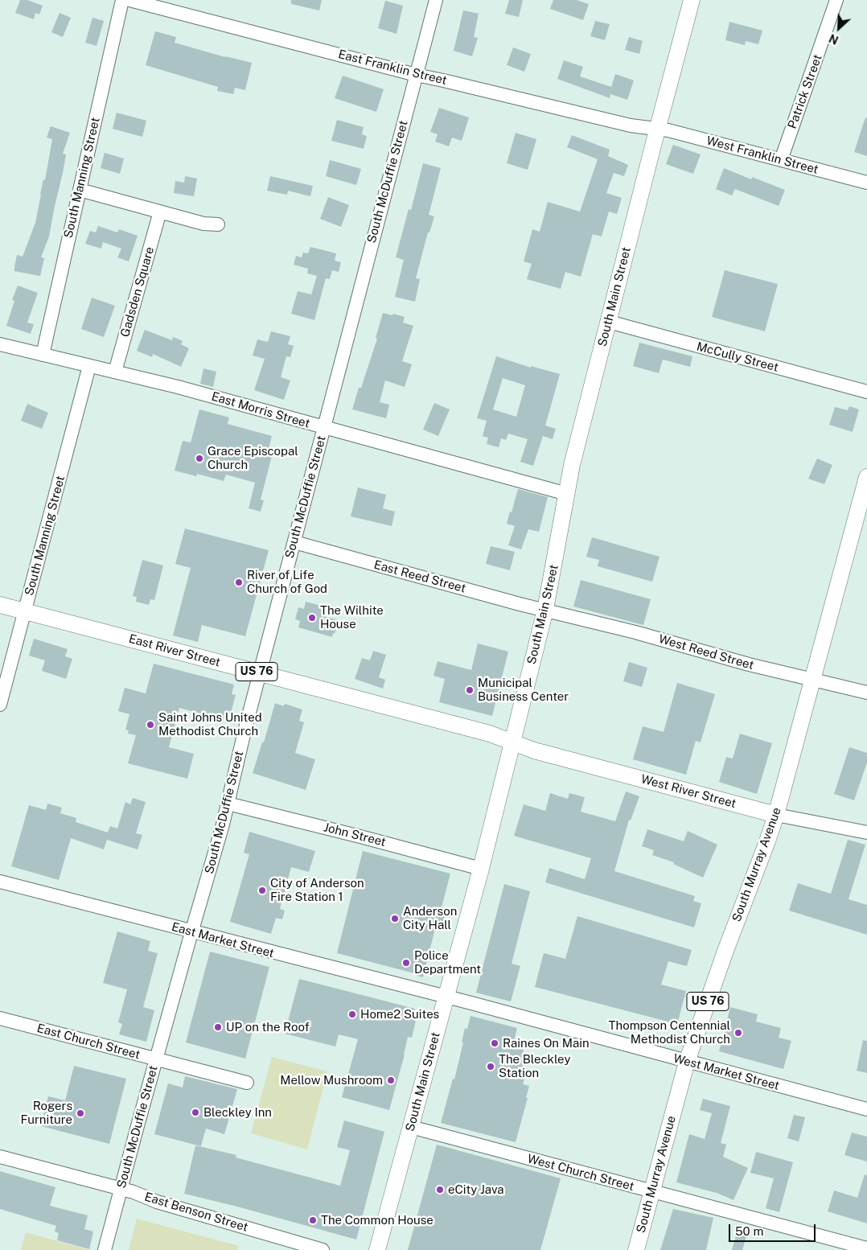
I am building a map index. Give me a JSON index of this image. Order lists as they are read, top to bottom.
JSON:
{
  "streets": {
    "main road": [
      "South Main Street",
      "East River Street",
      "US 76",
      "West River Street",
      "South Murray Avenue"
    ],
    "street": [
      "East Franklin Street",
      "Patrick Street",
      "West Franklin Street",
      "South Manning Street",
      "South McDuffie Street",
      "Gadsden Square",
      "McCully Street",
      "East Morris Street",
      "East Reed Street",
      "West Reed Street",
      "John Street",
      "East Market Street",
      "East Church Street",
      "West Market Street",
      "West Church Street",
      "East Benson Street"
    ]
  },
  "crossings": [
    ["East Franklin Street", "West Franklin Street"],
    ["East Franklin Street", "South McDuffie Street"],
    ["East Franklin Street", "South Main Street"],
    ["Patrick Street", "West Franklin Street"],
    ["West Franklin Street", "South Main Street"],
    ["South Manning Street", "East Morris Street"],
    ["South Manning Street", "East River Street"],
    ["South McDuffie Street", "East Morris Street"],
    ["South McDuffie Street", "East Reed Street"],
    ["South McDuffie Street", "East River Street"],
    ["South McDuffie Street", "John Street"],
    ["South McDuffie Street", "East Market Street"],
    ["South McDuffie Street", "East Church Street"],
    ["South McDuffie Street", "East Benson Street"],
    ["Gadsden Square", "East Morris Street"],
    ["South Main Street", "McCully Street"],
    ["South Main Street", "East Morris Street"],
    ["South Main Street", "East Reed Street"],
    ["South Main Street", "East River Street"],
    ["South Main Street", "West Reed Street"],
    ["South Main Street", "West River Street"],
    ["South Main Street", "John Street"],
    ["South Main Street", "East Market Street"],
    ["South Main Street", "West Market Street"],
    ["South Main Street", "West Church Street"],
    ["East Reed Street", "West Reed Street"],
    ["East River Street", "West River Street"],
    ["West Reed Street", "South Murray Avenue"],
    ["West River Street", "South Murray Avenue"],
    ["South Murray Avenue", "West Market Street"],
    ["South Murray Avenue", "West Church Street"],
    ["East Market Street", "West Market Street"]
  ],
  "places": [
    "Grace Episcopal Church",
    "River of Life Church of God",
    "The Wilhite House",
    "Municipal Business Center",
    "Saint Johns United Methodist Church",
    "City of Anderson Fire Station 1",
    "Anderson City Hall",
    "Police Department",
    "Home2 Suites",
    "UP on the Roof",
    "Thompson Centennial Methodist Church",
    "Raines On Main",
    "The Bleckley Station",
    "Mellow Mushroom",
    "Bleckley Inn",
    "Rogers Furniture",
    "eCity Java",
    "The Common House"
  ],
  "scale_bar": "50 m",
  "north": "bottom left"
}
